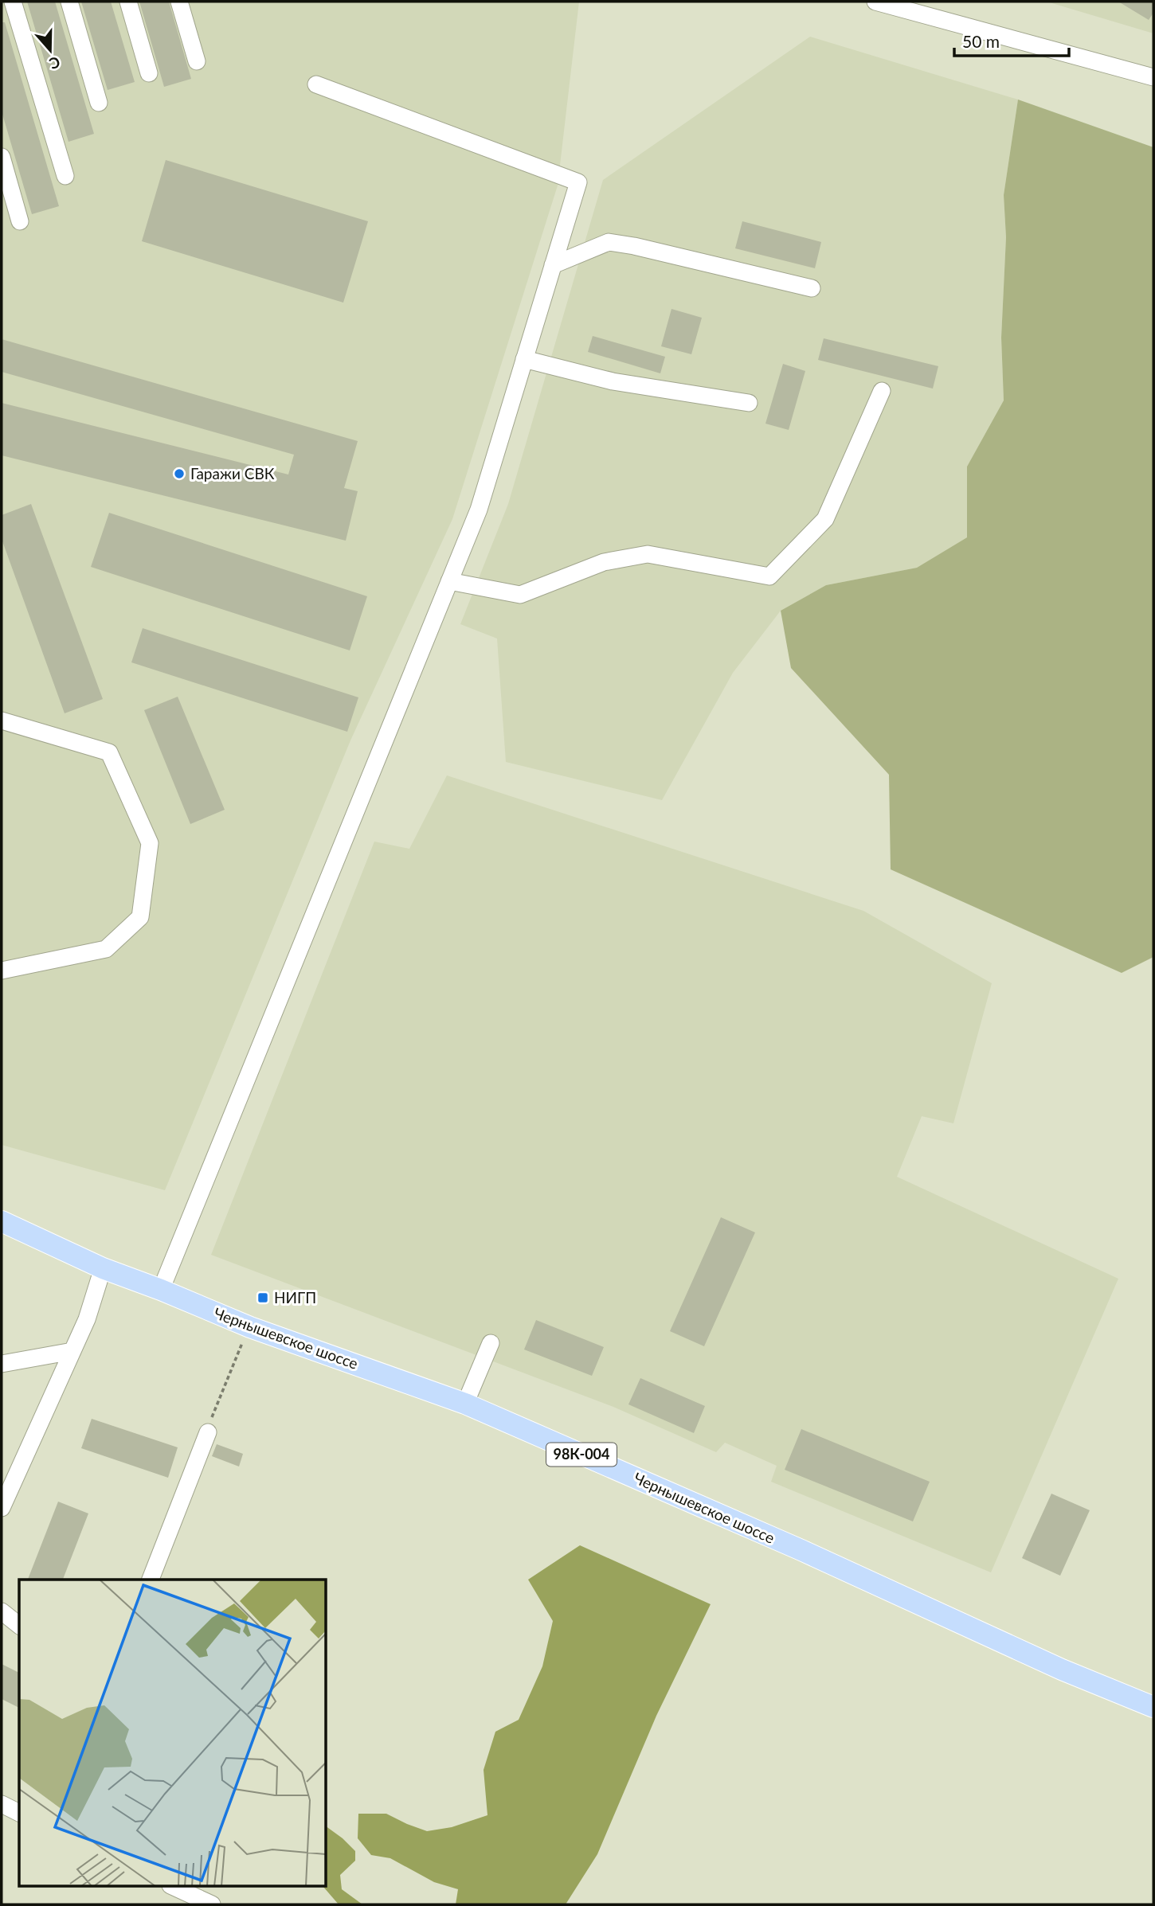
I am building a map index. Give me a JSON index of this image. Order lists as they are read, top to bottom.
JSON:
{
  "streets": {
    "main road": ["Чернышевское шоссе", "98К-004"]
  },
  "places": {
    "other": ["Гаражи СВК"],
    "transit": ["НИГП"]
  },
  "scale_bar": "50 m",
  "north": "bottom"
}
